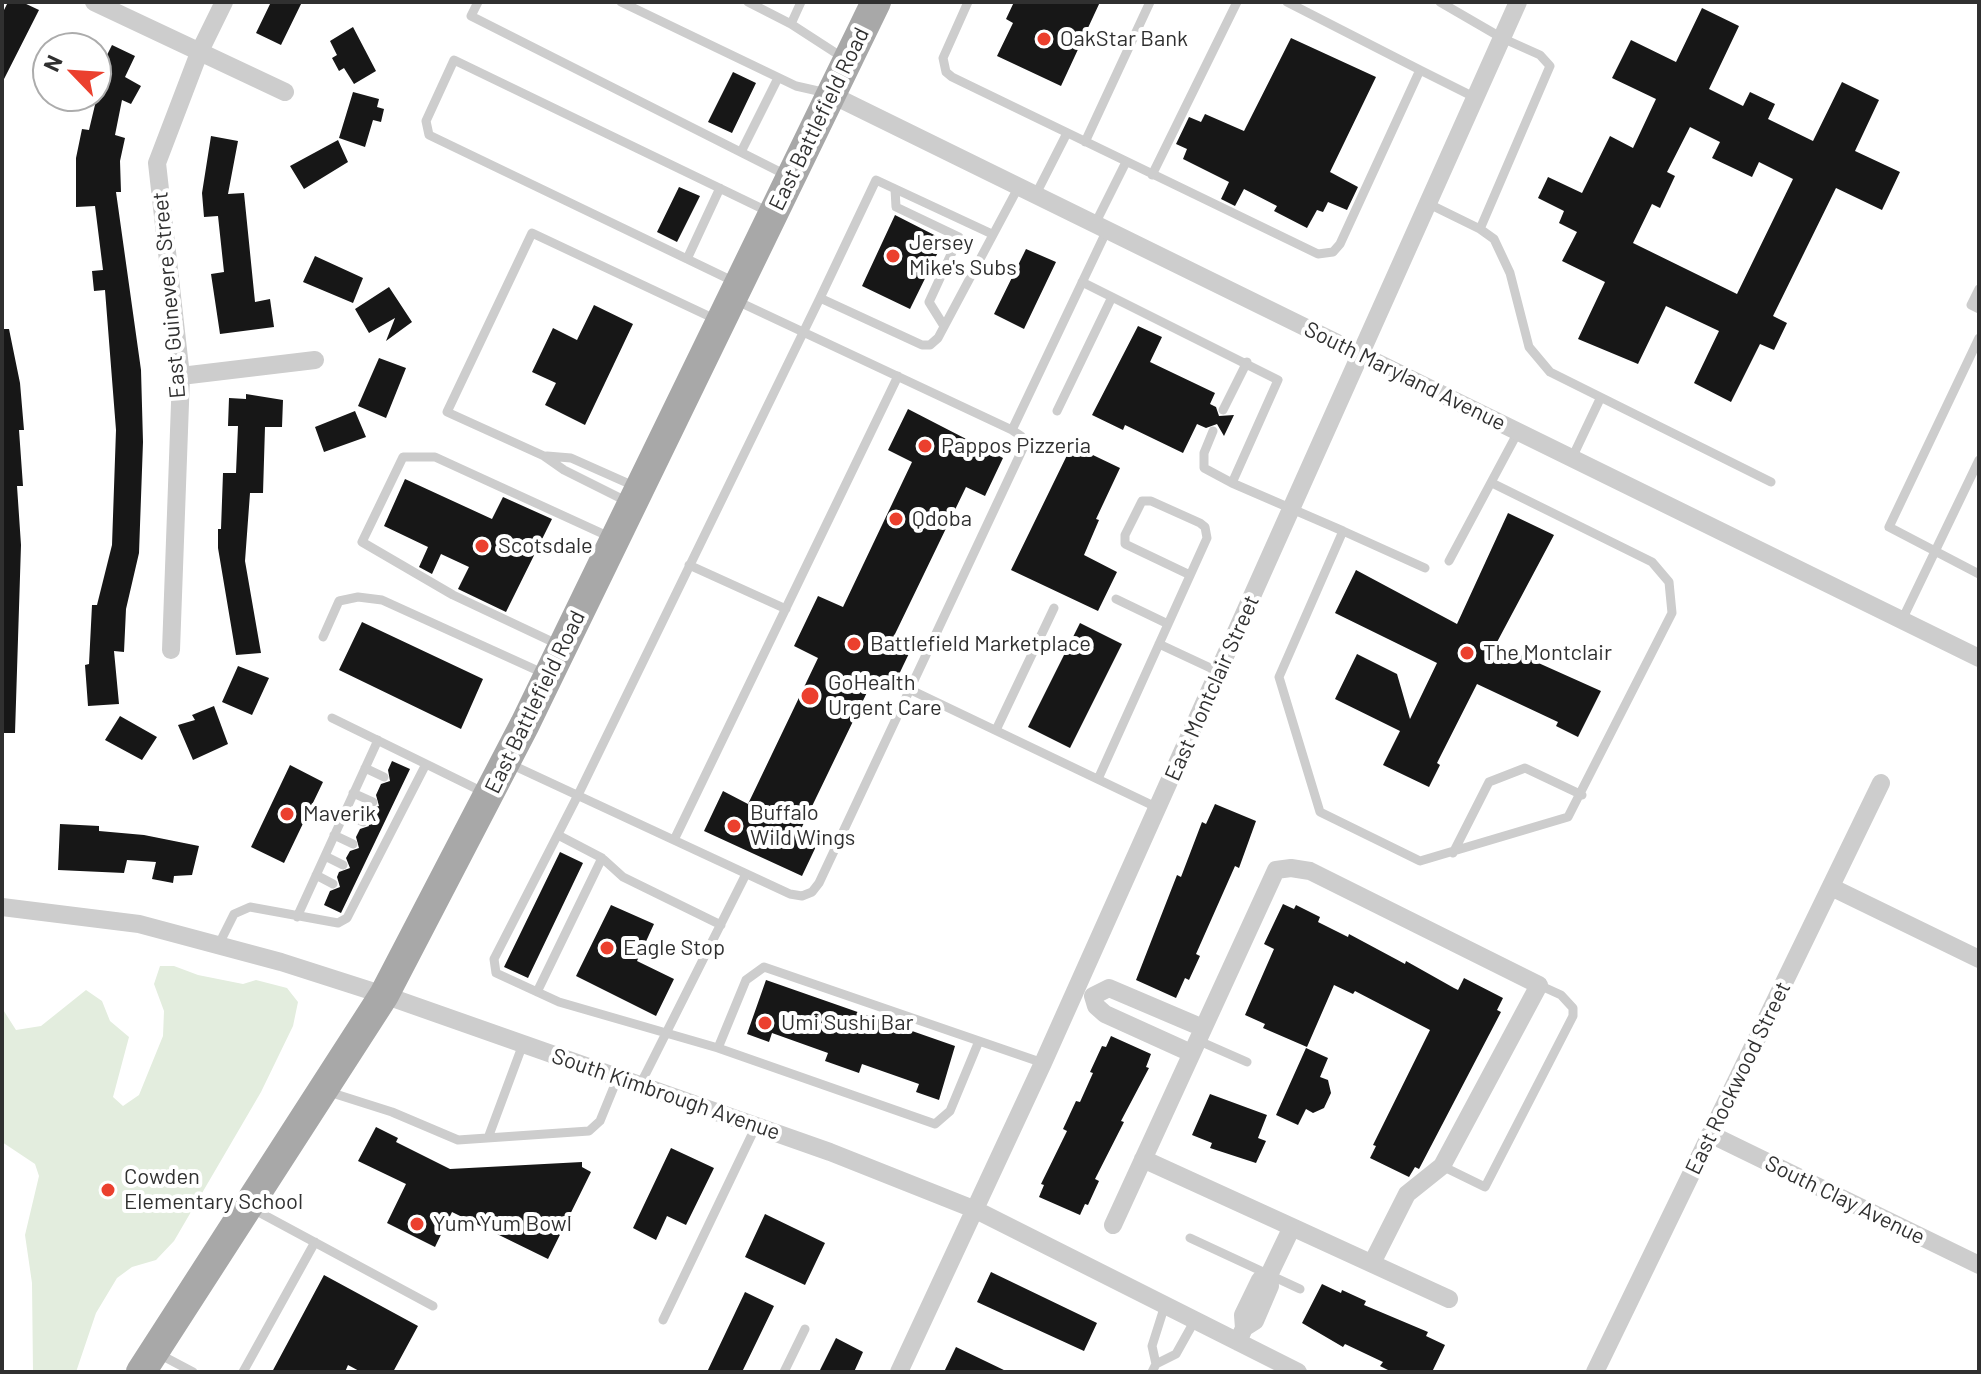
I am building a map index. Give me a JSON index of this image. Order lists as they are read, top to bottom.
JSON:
{
  "streets": {
    "main road": ["East Battlefield Road"],
    "street": [
      "East Guinevere Street",
      "South Maryland Avenue",
      "East Montclair Street",
      "East Rockwood Street",
      "South Kimbrough Avenue",
      "South Clay Avenue"
    ]
  },
  "crossings": [
    ["East Battlefield Road", "South Maryland Avenue"],
    ["East Battlefield Road", "South Kimbrough Avenue"],
    ["South Maryland Avenue", "East Montclair Street"],
    ["East Montclair Street", "South Kimbrough Avenue"],
    ["East Rockwood Street", "South Clay Avenue"]
  ],
  "places": [
    "OakStar Bank",
    "Jersey Mike's Subs",
    "Pappos Pizzeria",
    "Qdoba",
    "Scotsdale",
    "Battlefield Marketplace",
    "The Montclair",
    "GoHealth Urgent Care",
    "Maverik",
    "Buffalo Wild Wings",
    "Eagle Stop",
    "Umi Sushi Bar",
    "Cowden Elementary School",
    "Yum Yum Bowl"
  ],
  "north": "top left"
}
